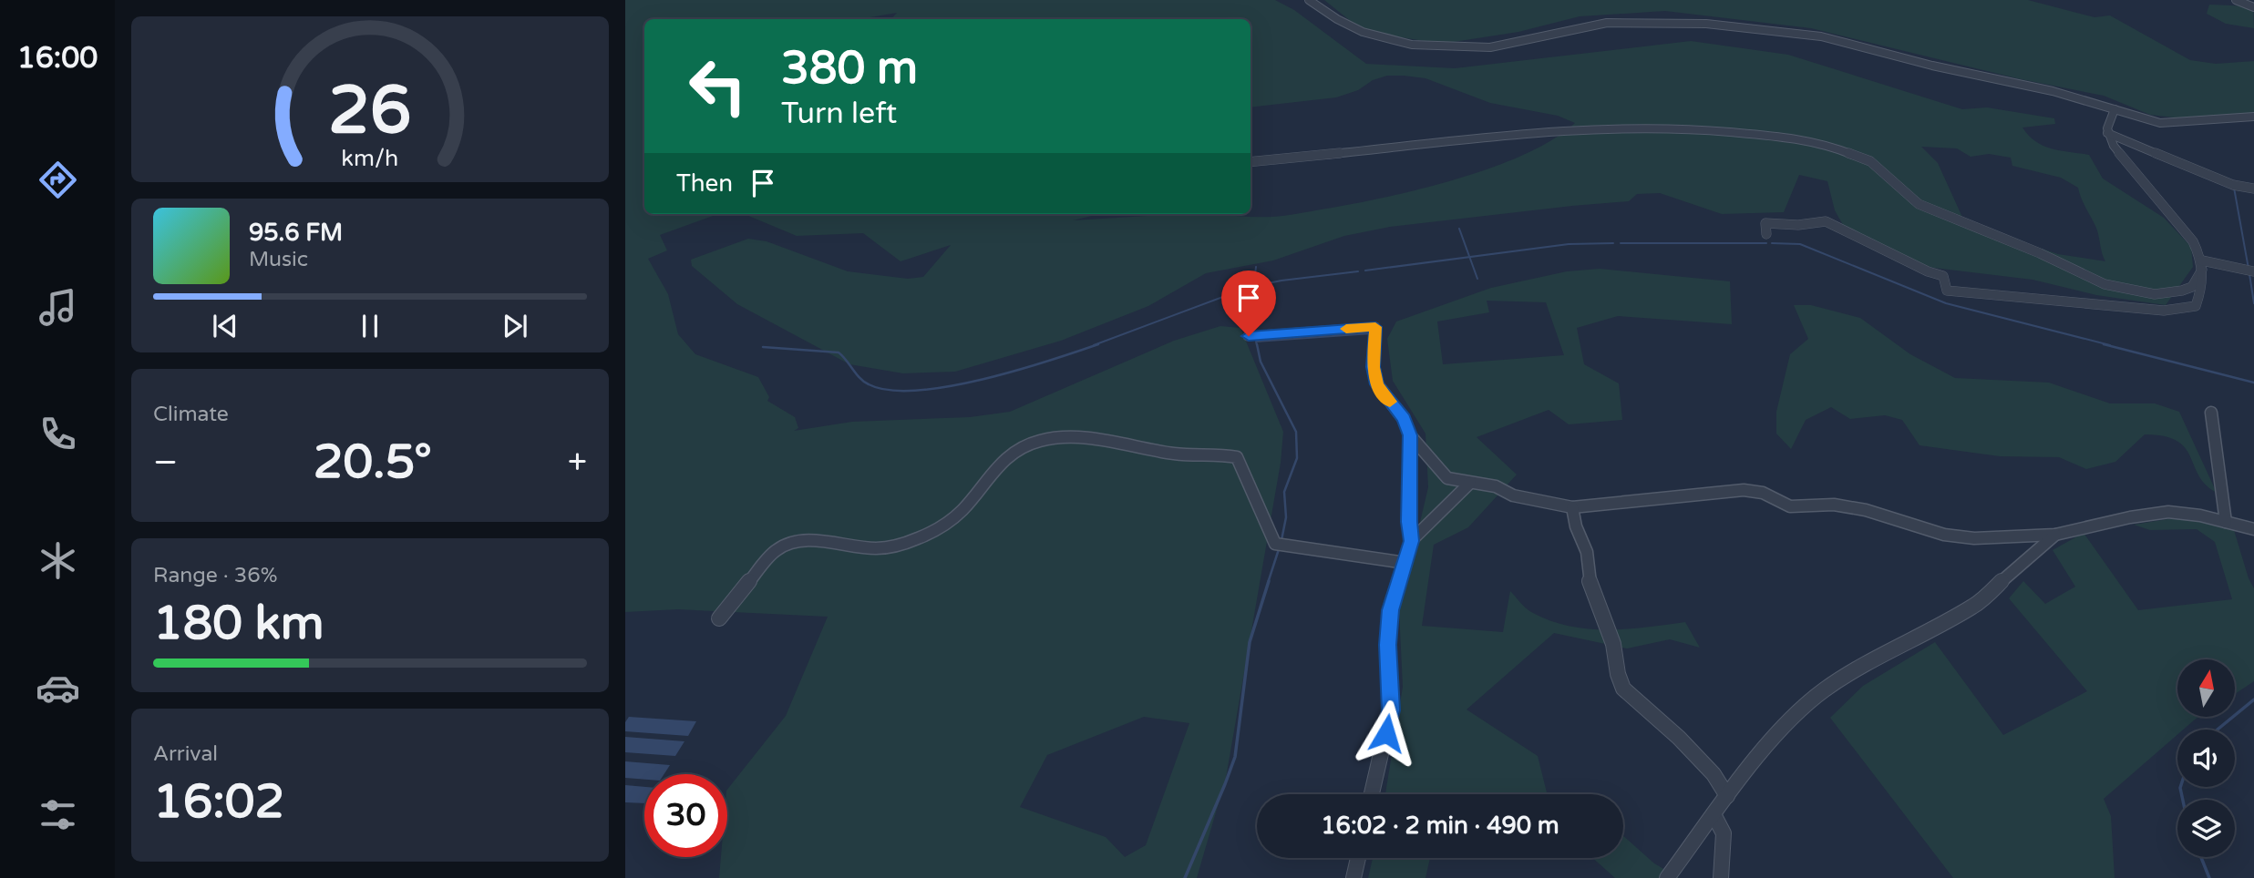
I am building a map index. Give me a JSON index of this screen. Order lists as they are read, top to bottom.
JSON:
{
  "north": "top",
  "page": {
    "tabs": "16:00",
    "turn": ["380 m", "Turn left"],
    "then": "Then",
    "song": ["95.6 FM", "Music"],
    "tile": [
      "Climate",
      ["Range · 36%", "180 km"],
      ["Arrival", "16:02"]
    ],
    "heat": ["−", "20.5°", "+"],
    "limit": "30",
    "trip": "16:02 · 2 min · 490 m",
    "gauge": ["26", "km/h"]
  }
}
